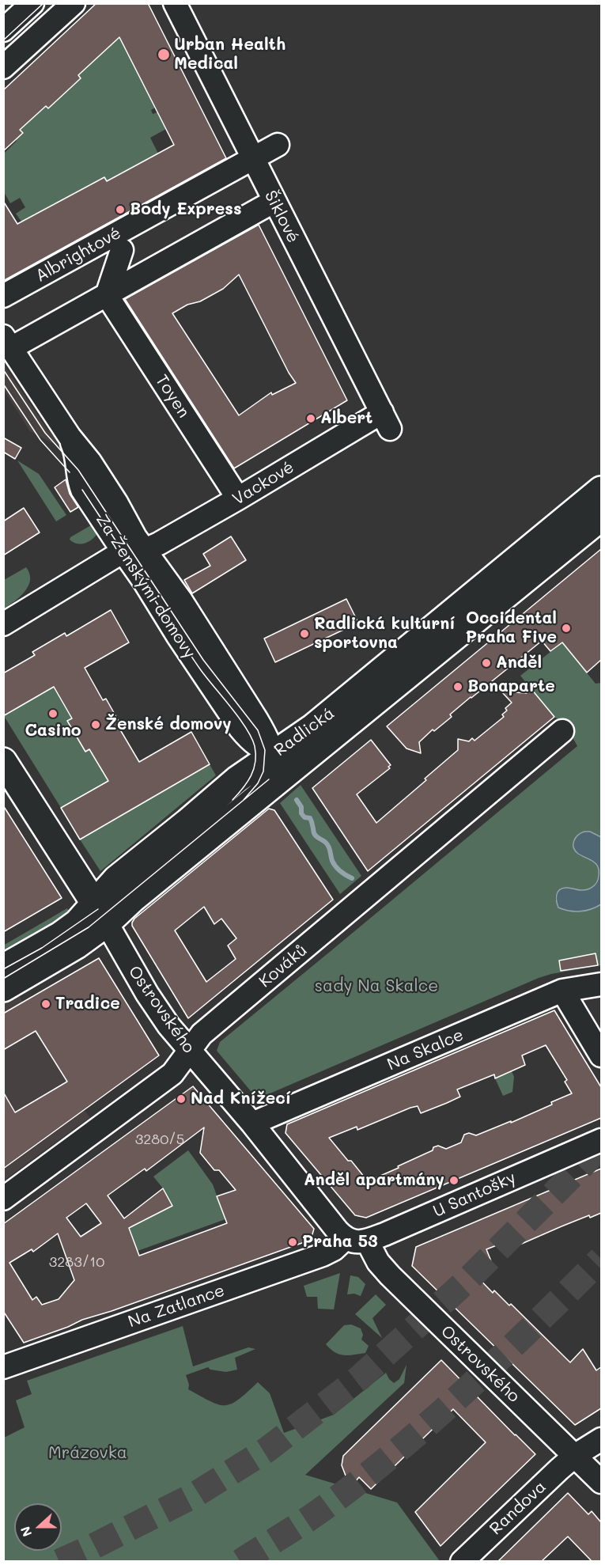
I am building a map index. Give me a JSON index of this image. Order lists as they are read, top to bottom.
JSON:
{
  "streets": {
    "main road": ["Radlická", "Ostrovského"],
    "street": [
      "Šiklové",
      "Albrightové",
      "Toyen",
      "Vackové",
      "Za Ženskými domovy",
      "Kováků",
      "Na Skalce",
      "U Santošky",
      "Na Zatlance",
      "Randova"
    ]
  },
  "crossings": [
    ["Šiklové", "Albrightové"],
    ["Šiklové", "Vackové"],
    ["Toyen", "Vackové"],
    ["Vackové", "Za Ženskými domovy"],
    ["Za Ženskými domovy", "Radlická"],
    ["Radlická", "Ostrovského"],
    ["Kováků", "Ostrovského"],
    ["Ostrovského", "Na Skalce"],
    ["Ostrovského", "U Santošky"],
    ["Ostrovského", "Na Zatlance"],
    ["Ostrovského", "Randova"],
    ["U Santošky", "Na Zatlance"]
  ],
  "parks": ["sady Na Skalce", "Mrázovka"],
  "places": [
    "Urban Health Medical",
    "Body Express",
    "Albert",
    "Occidental Praha Five",
    "Radlická kulturní sportovna",
    "Anděl",
    "Bonaparte",
    "Casino",
    "Ženské domovy",
    "Tradice",
    "Nad Knížecí",
    "Anděl apartmány",
    "Praha 53"
  ],
  "house_numbers": ["3280/5", "3283/10"],
  "north": "left"
}
